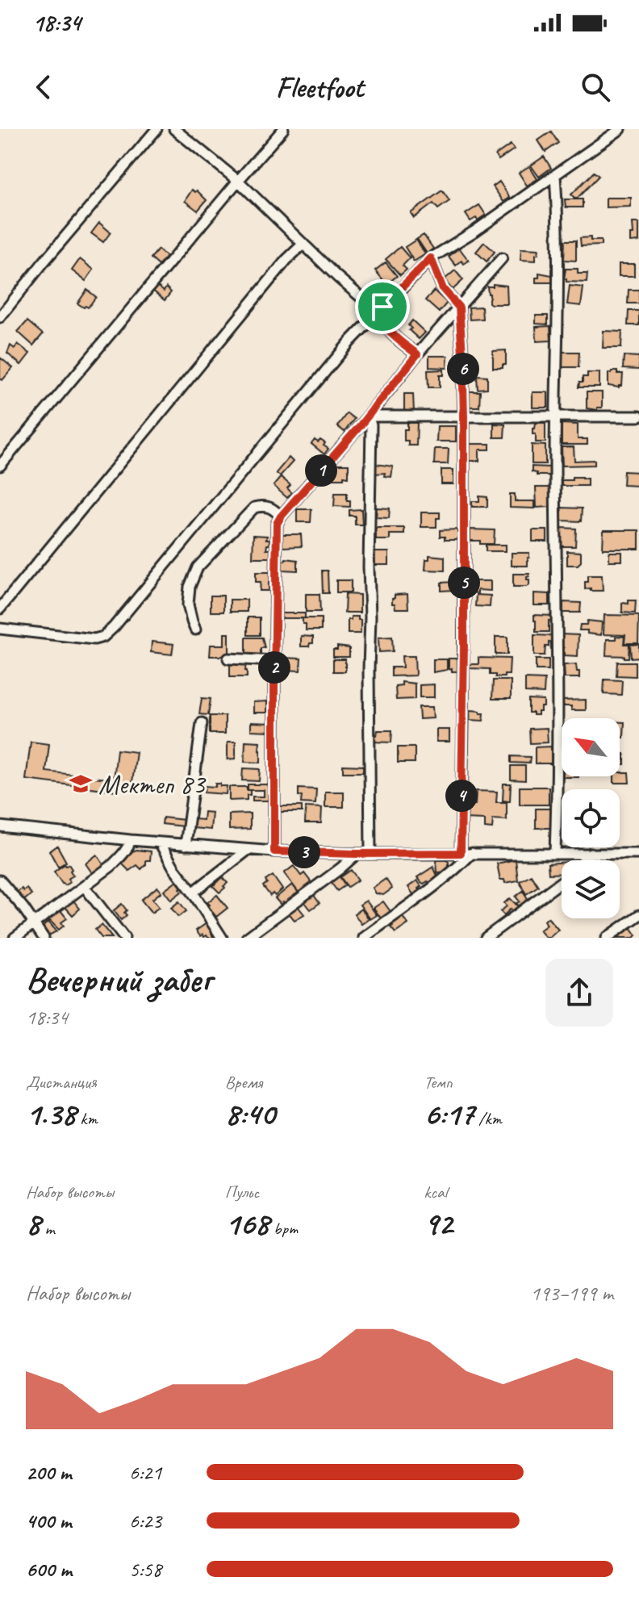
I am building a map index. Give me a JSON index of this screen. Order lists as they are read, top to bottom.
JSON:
{
  "places": {
    "school or university": ["Мектеп 83"]
  },
  "north": "top left",
  "page": {
    "status": "18:34",
    "header": "Fleetfoot",
    "pins": [
      "6",
      "1",
      "5",
      "2",
      "4",
      "3"
    ],
    "heading": ["Вечерний забег", "18:34"],
    "stats": [
      ["Дистанция", "1.38 km"],
      ["Время", "8:40"],
      ["Темп", "6:17 /km"],
      ["Набор высоты", "8 m"],
      ["Пульс", "168 bpm"],
      ["kcal", "92"]
    ],
    "chart": ["Набор высоты", "193–199 m"],
    "list": [
      {
        "name": "200 m",
        "note": "6:21"
      },
      {
        "name": "400 m",
        "note": "6:23"
      },
      {
        "name": "600 m",
        "note": "5:58"
      }
    ]
  }
}
